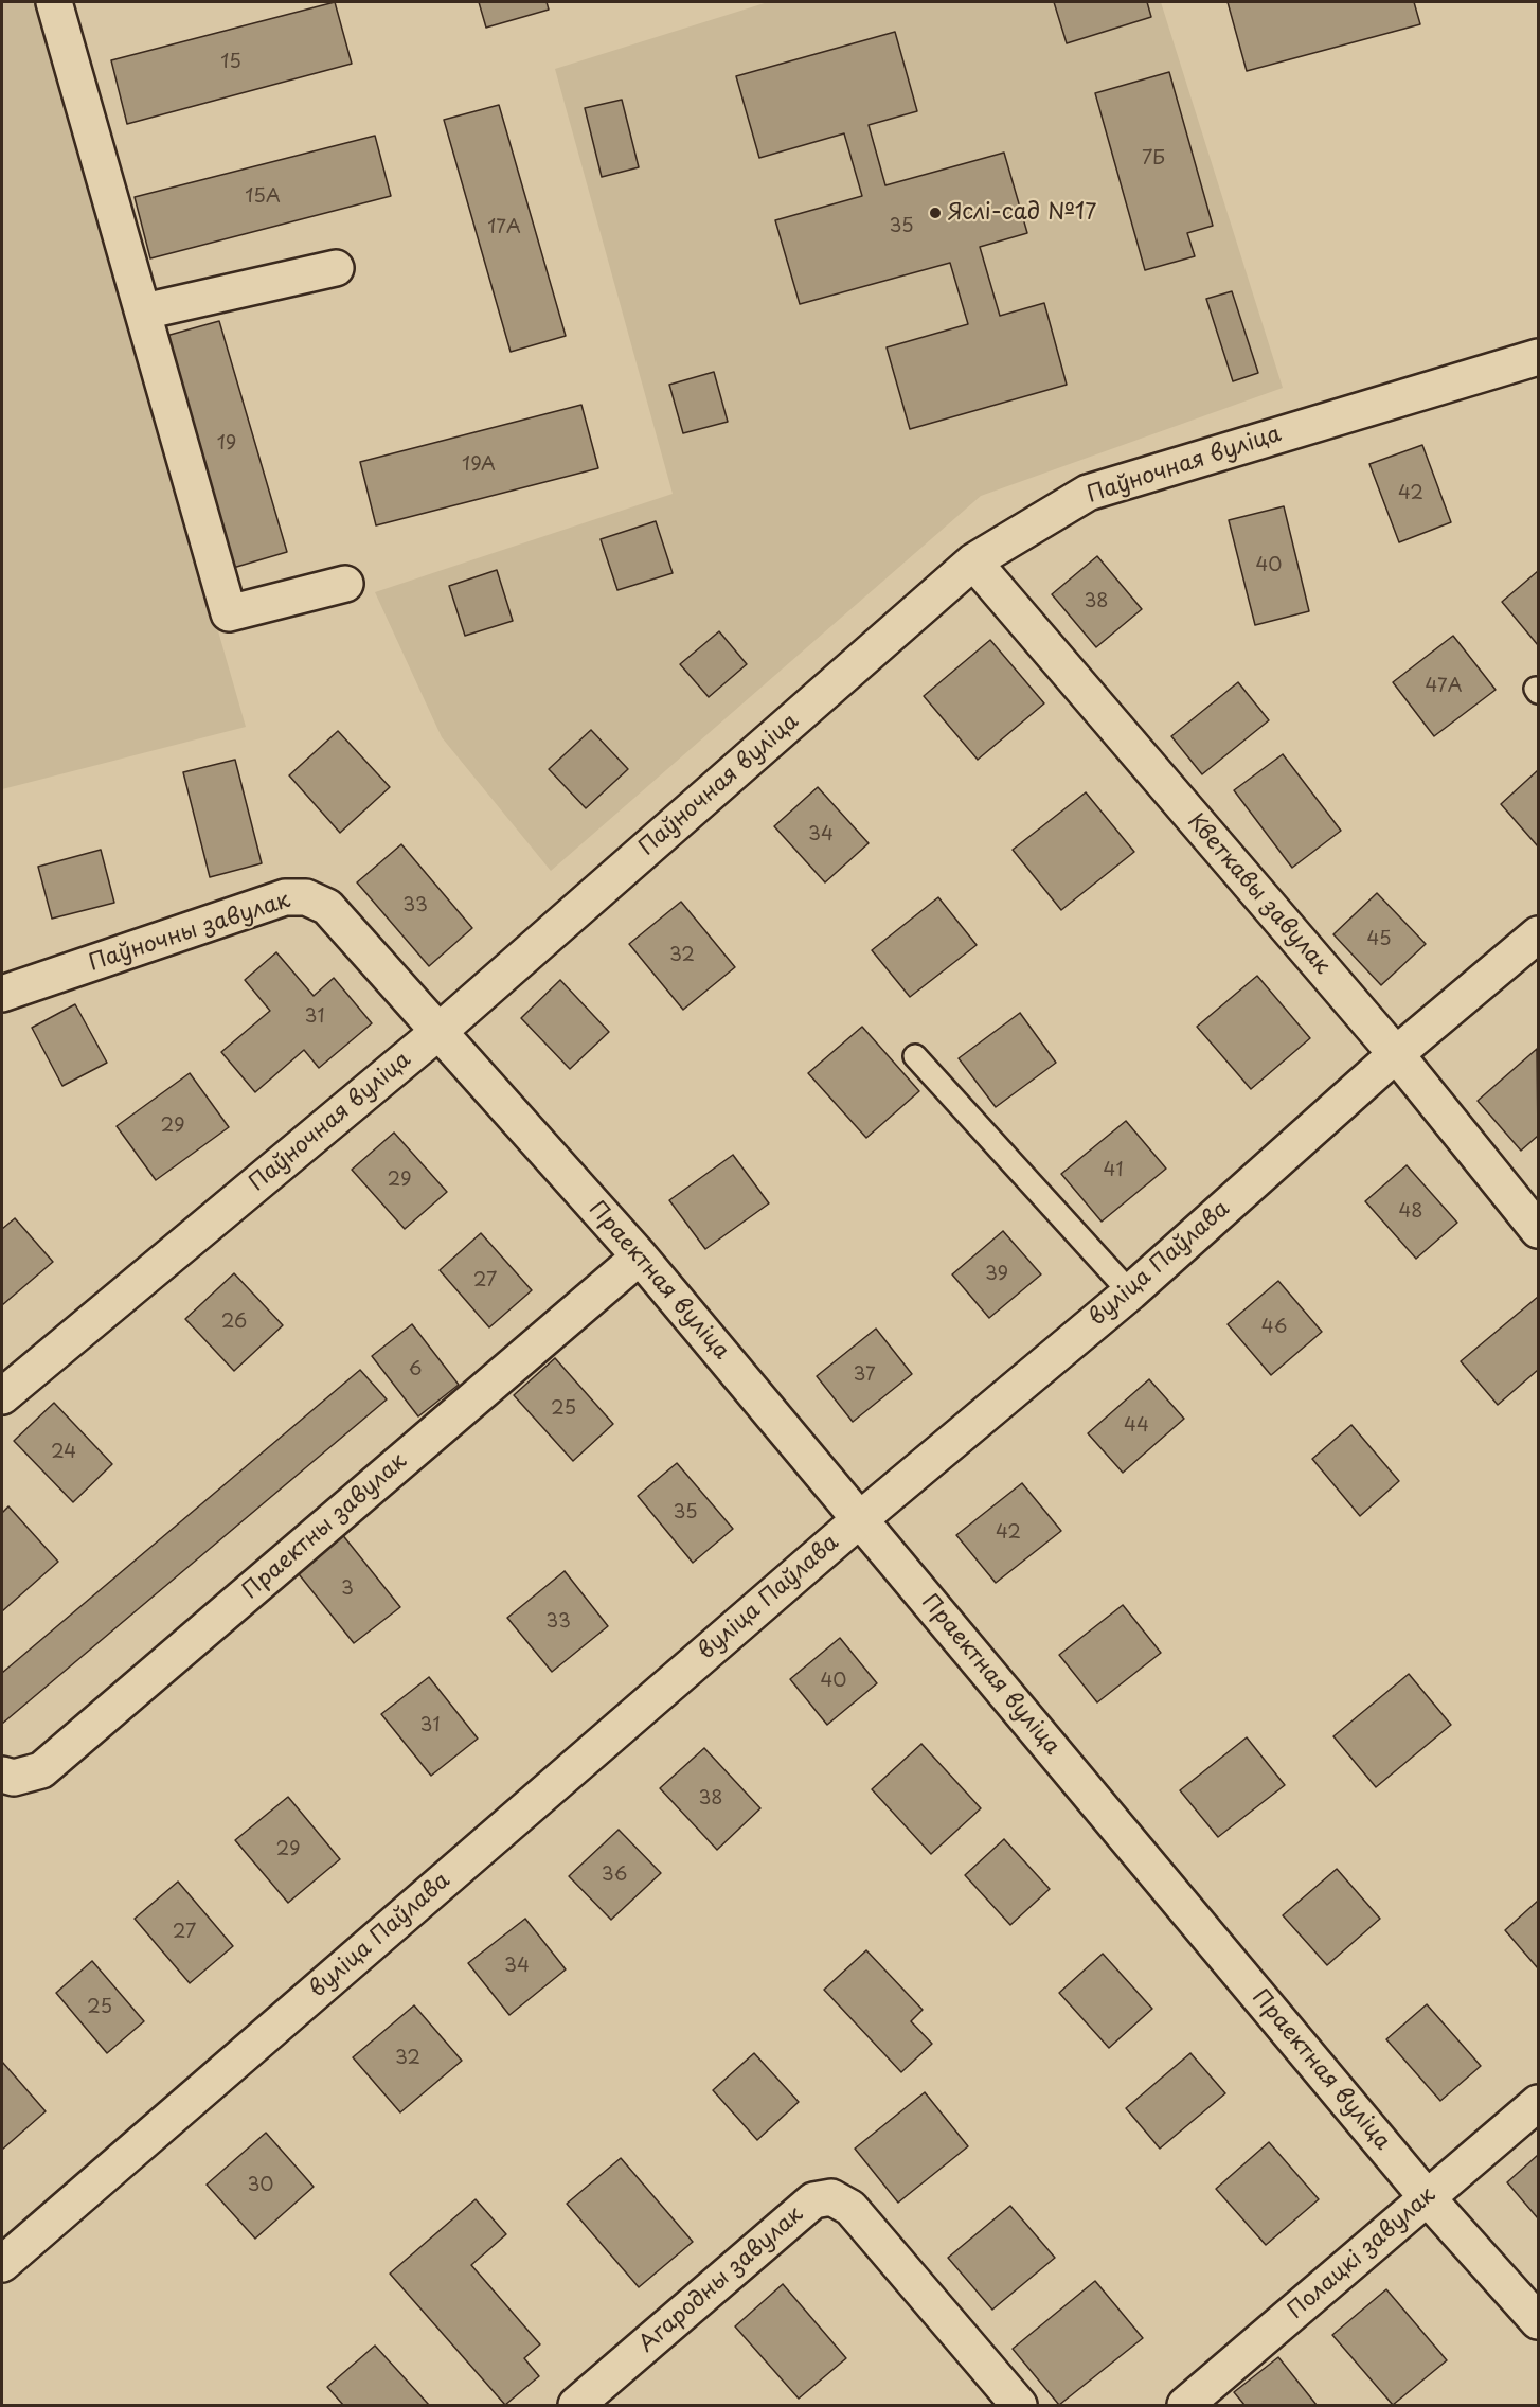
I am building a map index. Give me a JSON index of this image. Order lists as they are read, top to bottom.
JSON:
{
  "streets": {
    "street": [
      "Паўночная вуліца",
      "Кветкавы завулак",
      "Паўночны завулак",
      "вуліца Паўлава",
      "Праектная вуліца",
      "Праектны завулак",
      "Полацкі завулак",
      "Агародны завулак"
    ]
  },
  "crossings": [
    ["Паўночная вуліца", "Кветкавы завулак"],
    ["Паўночная вуліца", "Паўночны завулак"],
    ["Паўночная вуліца", "Праектная вуліца"],
    ["Кветкавы завулак", "вуліца Паўлава"],
    ["Паўночны завулак", "Праектная вуліца"],
    ["вуліца Паўлава", "Праектная вуліца"],
    ["Праектная вуліца", "Праектны завулак"],
    ["Праектная вуліца", "Полацкі завулак"]
  ],
  "places": ["Яслі-сад №17"],
  "house_numbers": [
    "15",
    "7Б",
    "15А",
    "35",
    "17А",
    "19",
    "19А",
    "42",
    "40",
    "38",
    "47А",
    "34",
    "33",
    "45",
    "32",
    "31",
    "29",
    "41",
    "29",
    "48",
    "39",
    "27",
    "26",
    "46",
    "6",
    "37",
    "25",
    "44",
    "24",
    "35",
    "42",
    "3",
    "33",
    "40",
    "31",
    "38",
    "29",
    "36",
    "27",
    "34",
    "25",
    "32",
    "30"
  ]
}
